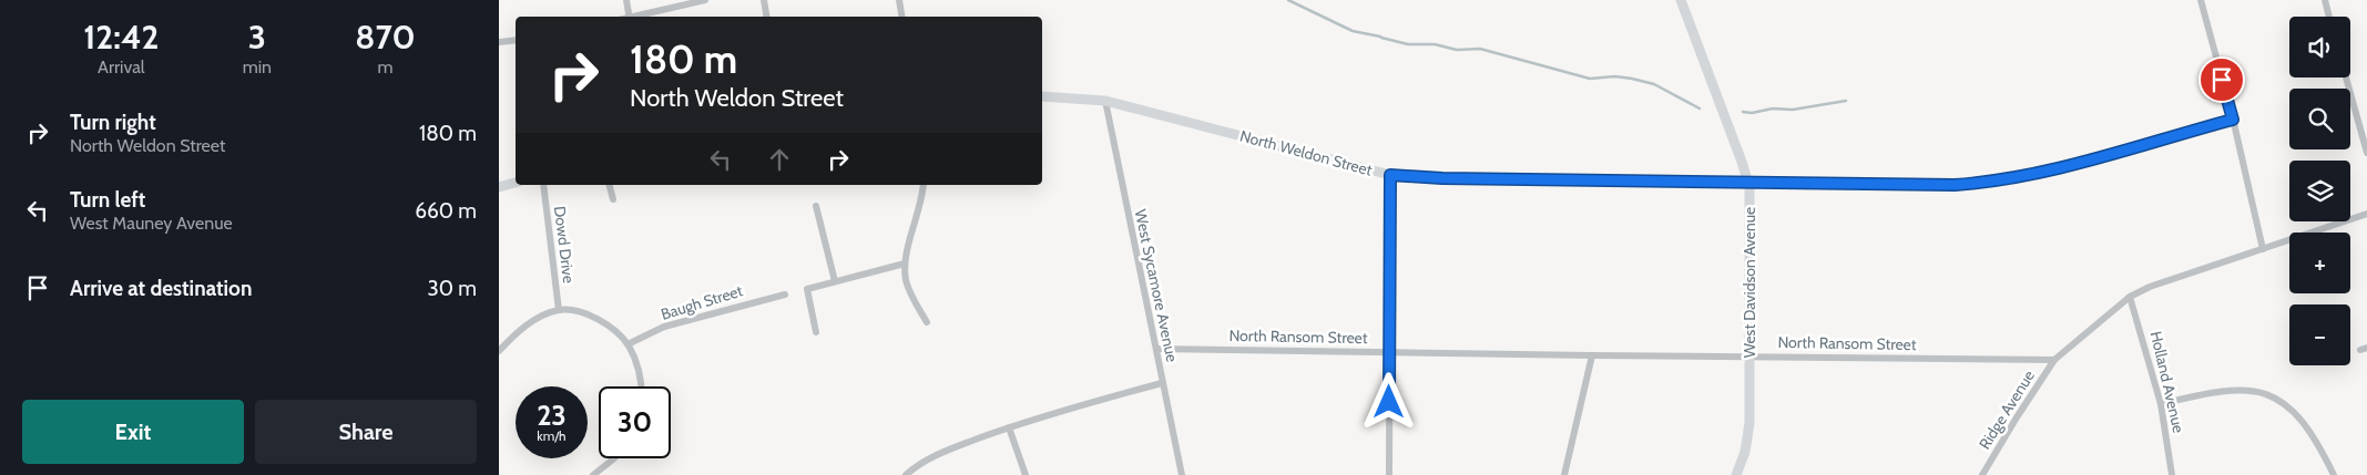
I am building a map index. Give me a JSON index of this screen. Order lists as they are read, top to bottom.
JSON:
{
  "streets": {
    "street": [
      "North Weldon Street",
      "Dowd Drive",
      "West Davidson Avenue",
      "West Sycamore Avenue",
      "Baugh Street",
      "North Ransom Street",
      "Holland Avenue",
      "Ridge Avenue"
    ]
  },
  "crossings": [
    ["North Weldon Street", "West Davidson Avenue"],
    ["North Weldon Street", "West Sycamore Avenue"],
    ["West Davidson Avenue", "North Ransom Street"],
    ["West Sycamore Avenue", "North Ransom Street"],
    ["North Ransom Street", "Ridge Avenue"]
  ],
  "page": {
    "eta": [
      "12:42",
      "Arrival",
      "3",
      "min",
      "870",
      "m"
    ],
    "map_buttons": ["+", "−"],
    "turn": ["180 m", "North Weldon Street"],
    "list": [
      {
        "name": "Turn right",
        "note": "North Weldon Street",
        "value": "180 m"
      },
      {
        "name": "Turn left",
        "note": "West Mauney Avenue",
        "value": "660 m"
      },
      {
        "name": "Arrive at destination",
        "value": "30 m"
      }
    ],
    "speed": "23 km/h",
    "limit": "30",
    "buttons": ["Exit", "Share"]
  }
}
